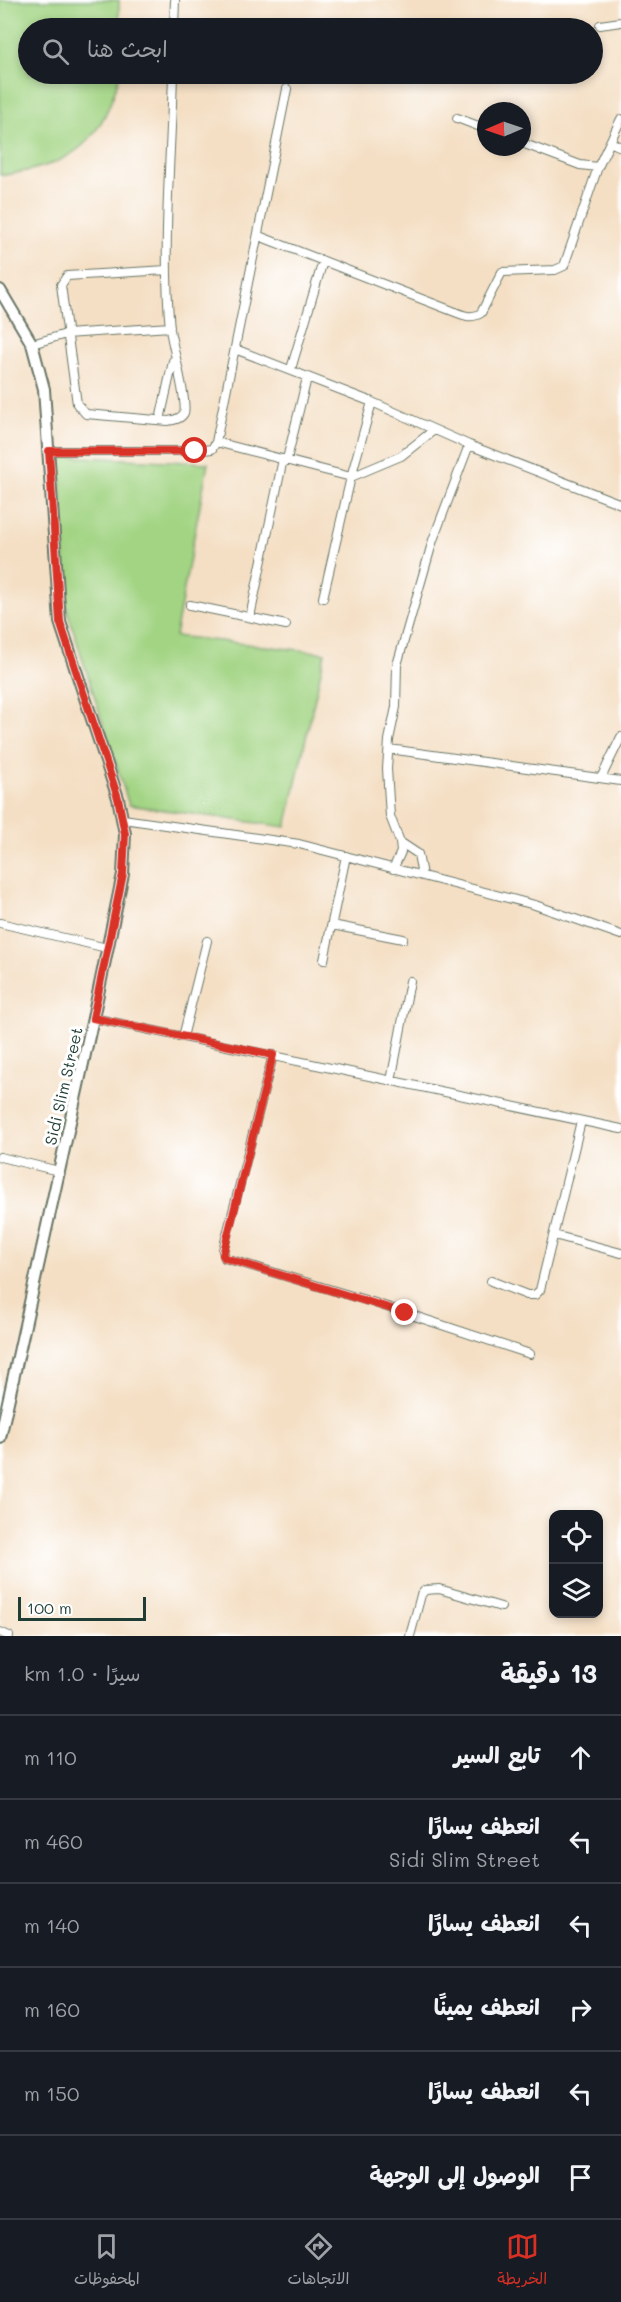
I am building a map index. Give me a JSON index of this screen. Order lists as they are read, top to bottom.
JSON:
{
  "streets": {
    "main road": ["Sidi Slim Street"]
  },
  "scale_bar": "100 m",
  "north": "left",
  "page": {
    "search": "ابحث هنا",
    "scale": "100 m",
    "heading": ["13 دقيقة", "سيرًا · 1.0 km"],
    "list": [
      ["تابع السير", "110 m"],
      ["انعطف يسارًا", "Sidi Slim Street", "460 m"],
      ["انعطف يسارًا", "140 m"],
      ["انعطف يمينًا", "160 m"],
      ["انعطف يسارًا", "150 m"],
      "الوصول إلى الوجهة"
    ],
    "nav": ["الخريطة", "الاتجاهات", "المحفوظات"]
  }
}
